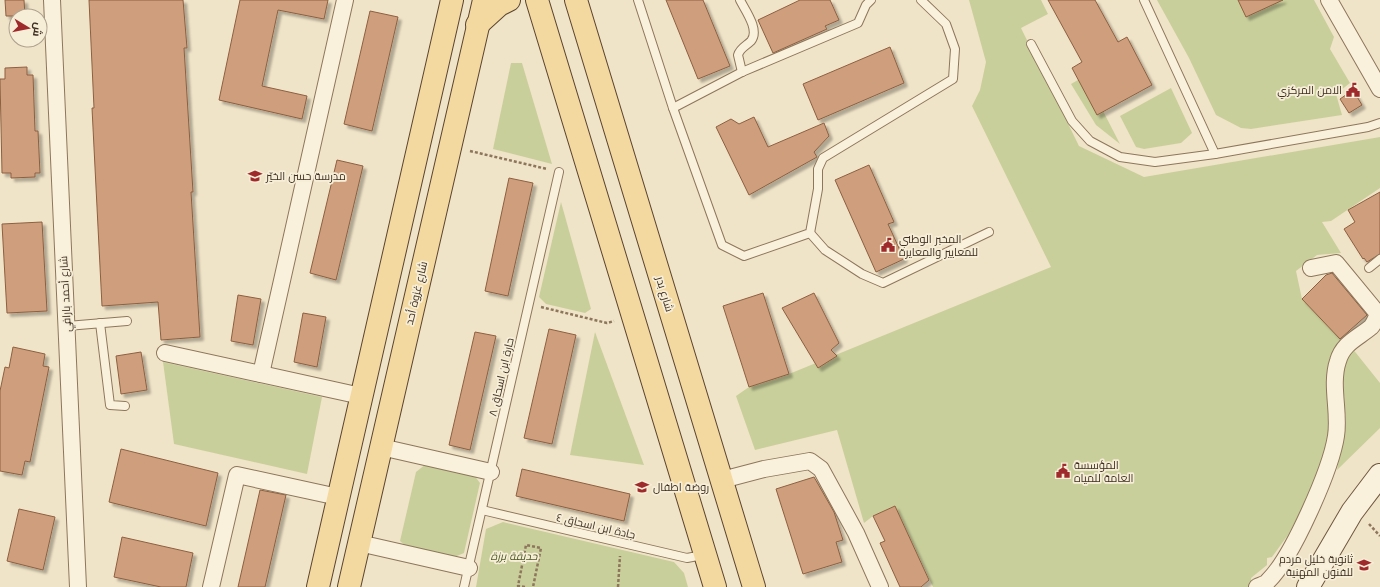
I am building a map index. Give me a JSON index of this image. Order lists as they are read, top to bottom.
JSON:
{
  "streets": {
    "main road": ["شارع غزوة أحد", "شارع بدر"],
    "street": ["شارع أحمد بارافي"],
    "lane": ["حارة ابن اسحاق ٨", "جادة ابن اسحاق ٤"]
  },
  "crossings": [
    ["حارة ابن اسحاق ٨", "جادة ابن اسحاق ٤"]
  ],
  "parks": ["حديقة برزة"],
  "places": {
    "public building": ["الامن المركزي", "المخبر الوطني للمعايير والمعايرة", "المؤسسة العامة للمياه"],
    "school or university": ["مدرسة حسن الخيّر", "روضة اطفال", "ثانوية خليل مردم للفنون المهنية"]
  },
  "north": "right"
}
